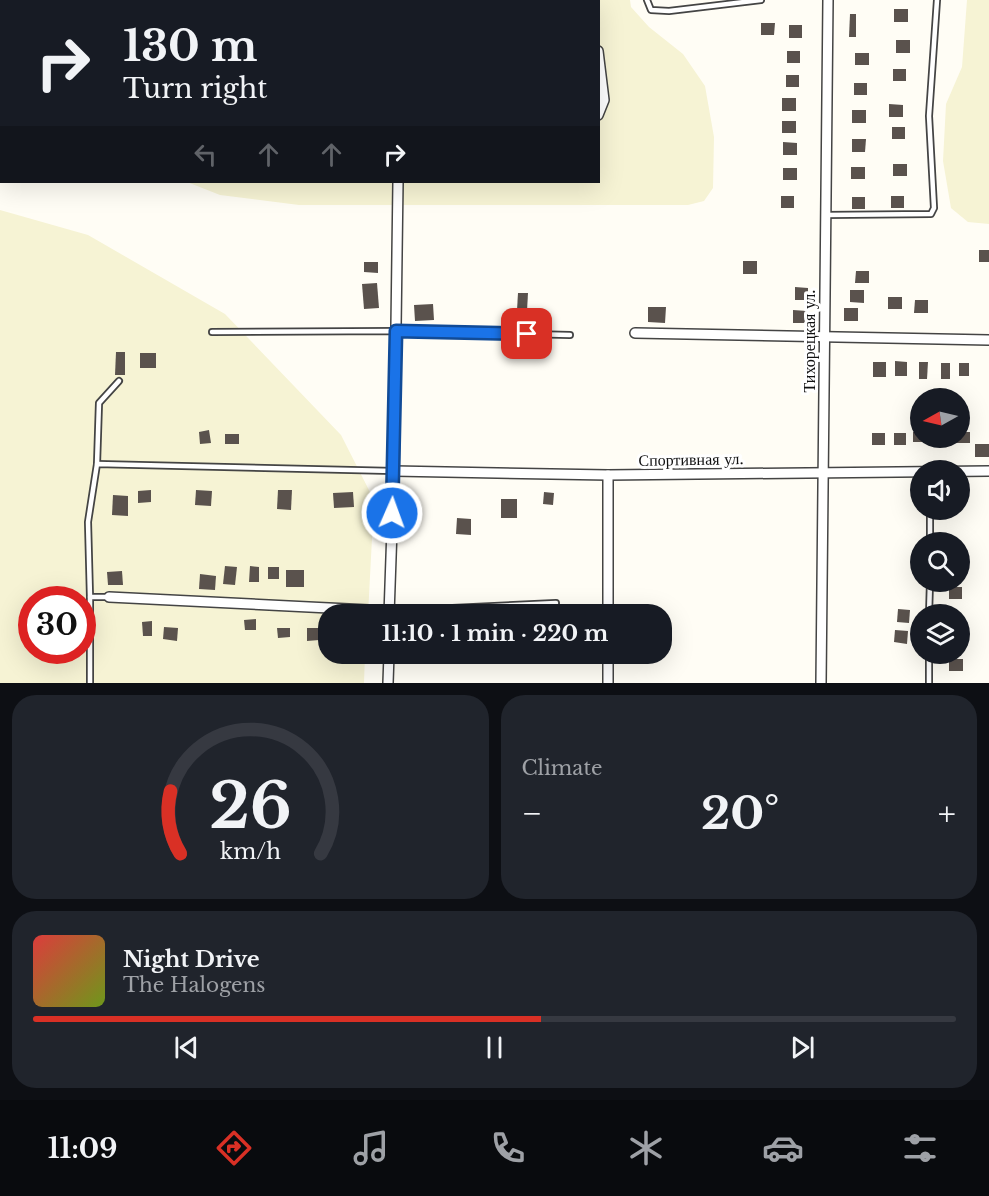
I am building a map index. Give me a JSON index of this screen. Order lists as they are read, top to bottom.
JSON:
{
  "streets": {
    "street": ["Тихорецкая ул.", "Спортивная ул."]
  },
  "crossings": [
    ["Тихорецкая ул.", "Спортивная ул."]
  ],
  "north": "left",
  "page": {
    "turn": ["130 m", "Turn right"],
    "limit": "30",
    "trip": "11:10 · 1 min · 220 m",
    "tile": "Climate",
    "heat": ["−", "20°", "+"],
    "song": ["Night Drive", "The Halogens"],
    "tabs": "11:09",
    "gauge": ["26", "km/h"]
  }
}
